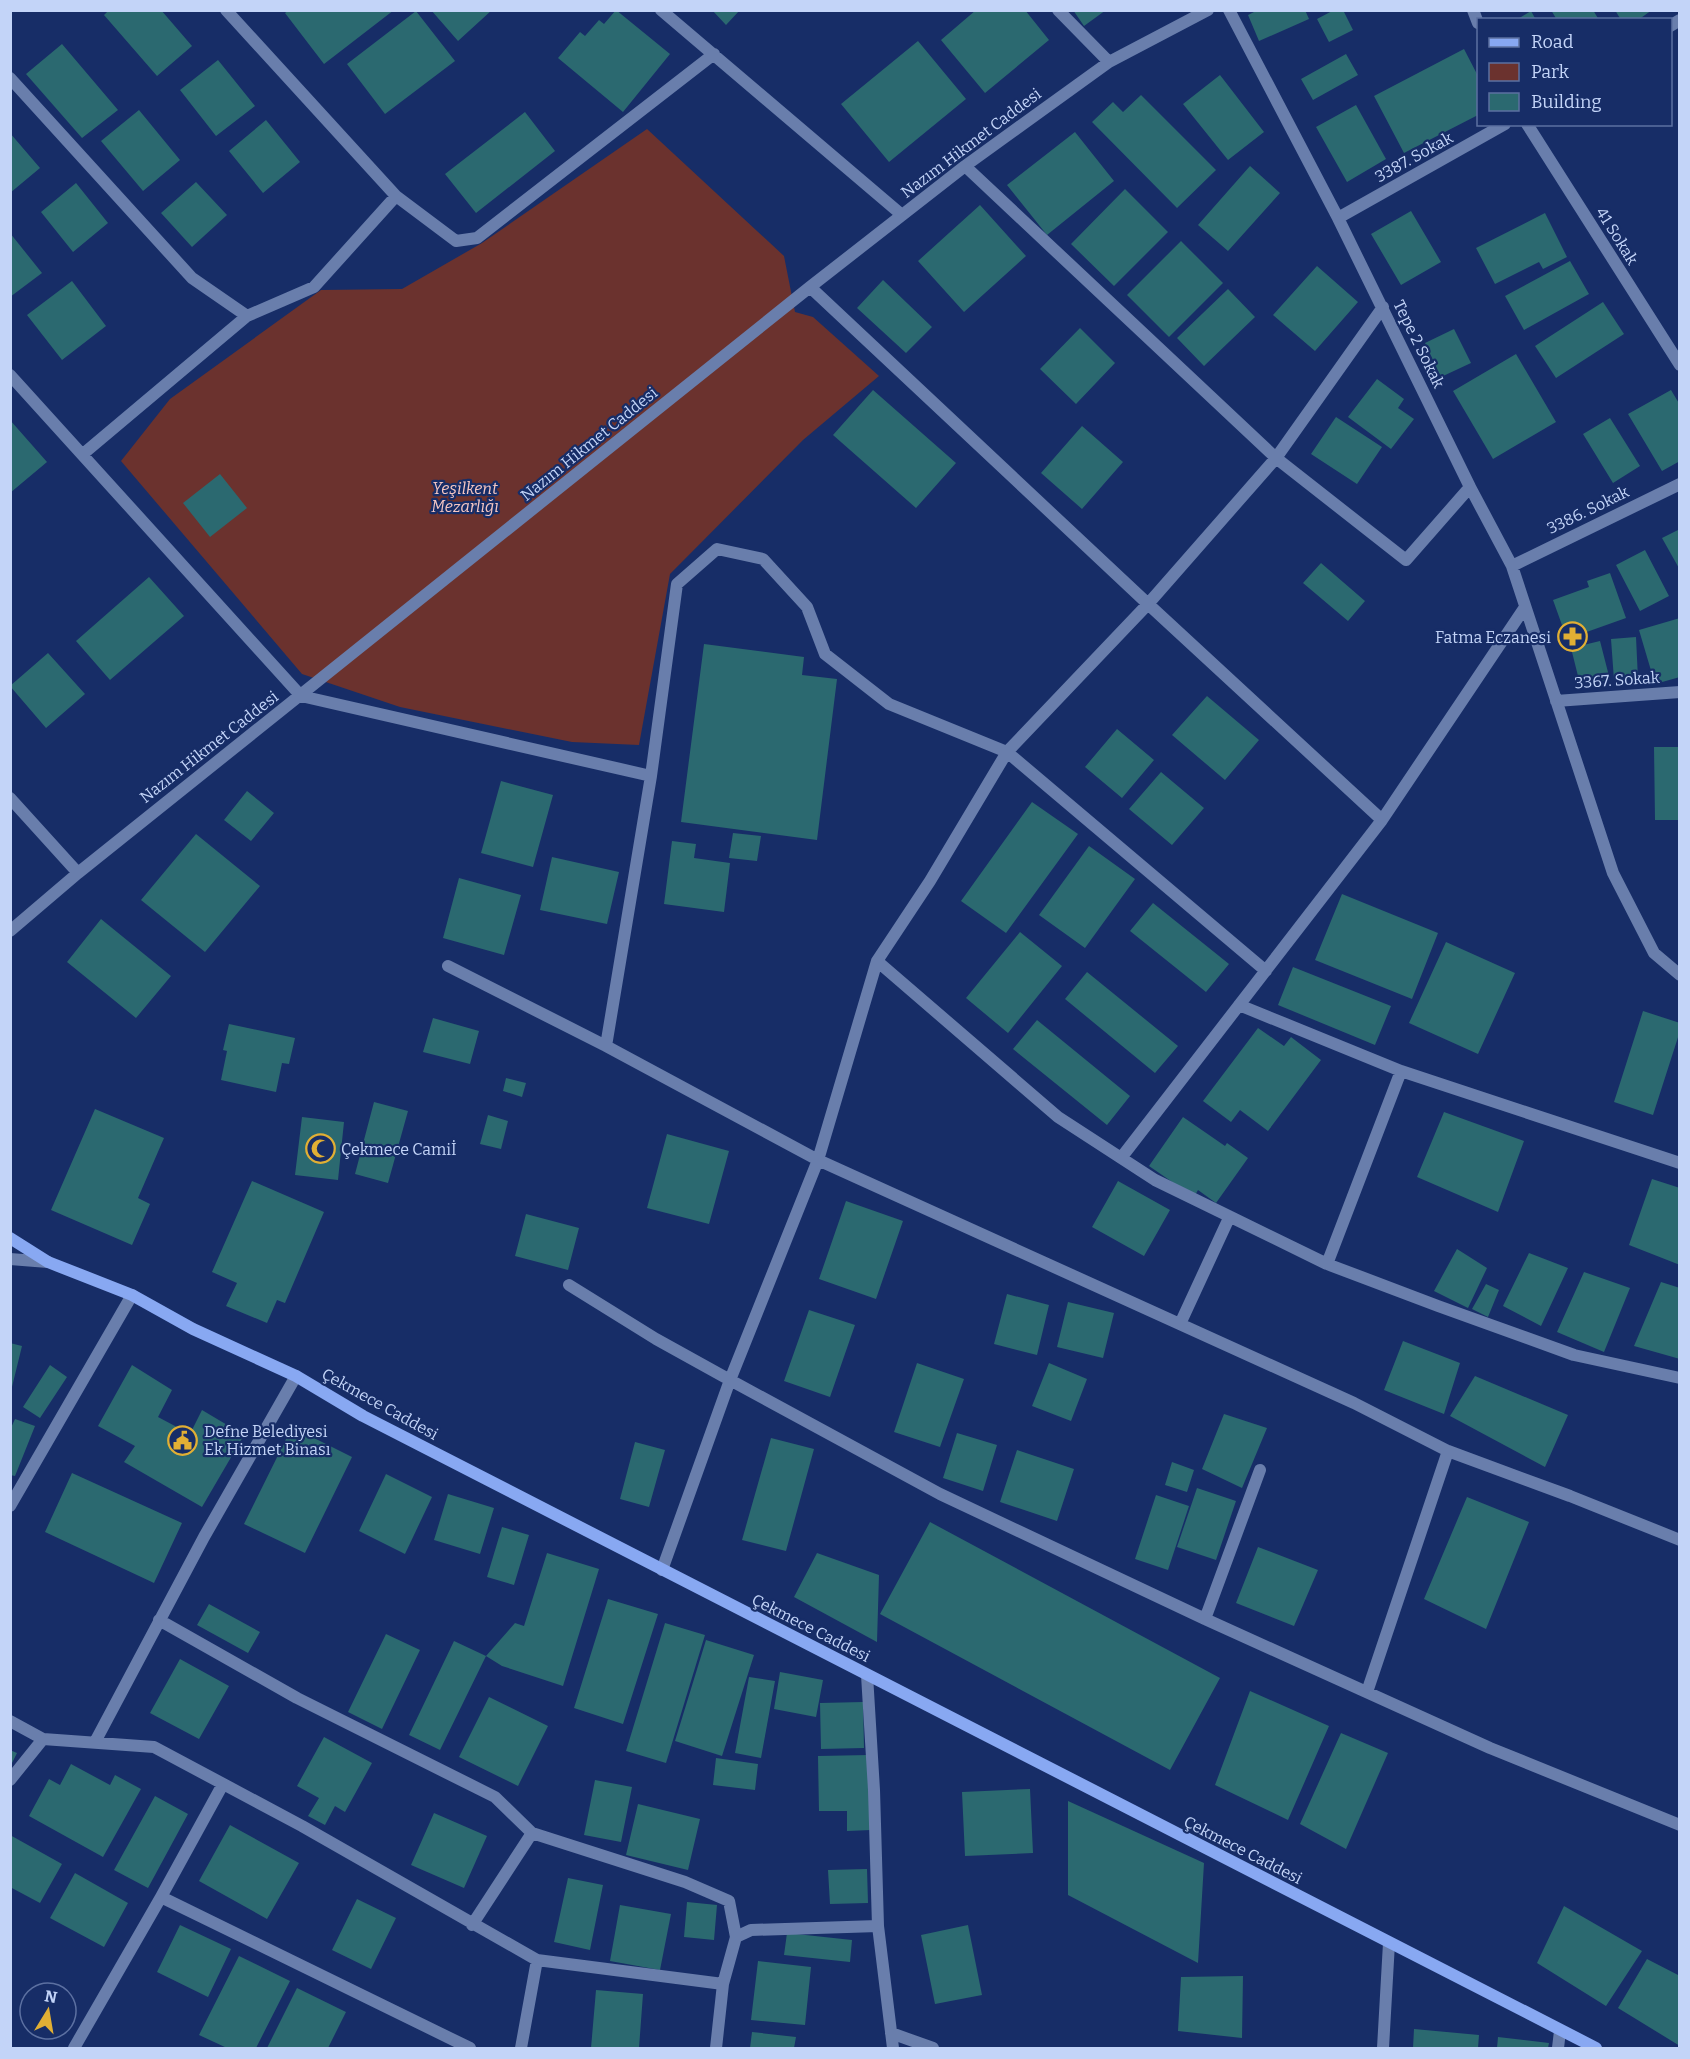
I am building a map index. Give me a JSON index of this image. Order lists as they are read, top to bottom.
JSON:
{
  "streets": {
    "main road": ["Çekmece Caddesi"],
    "street": [
      "Nazım Hikmet Caddesi",
      "3387. Sokak",
      "41 Sokak",
      "Tepe 2 Sokak",
      "3386. Sokak",
      "3367. Sokak"
    ]
  },
  "crossings": [
    ["3387. Sokak", "Tepe 2 Sokak"],
    ["Tepe 2 Sokak", "3386. Sokak"],
    ["Tepe 2 Sokak", "3367. Sokak"]
  ],
  "parks": ["Yeşilkent Mezarlığı"],
  "places": {
    "pharmacy": ["Fatma Eczanesi"],
    "mosque": ["Çekmece Camiİ"],
    "public building": ["Defne Belediyesi Ek Hizmet Binası"]
  },
  "legend": ["Road", "Park", "Building"],
  "north": "top"
}
